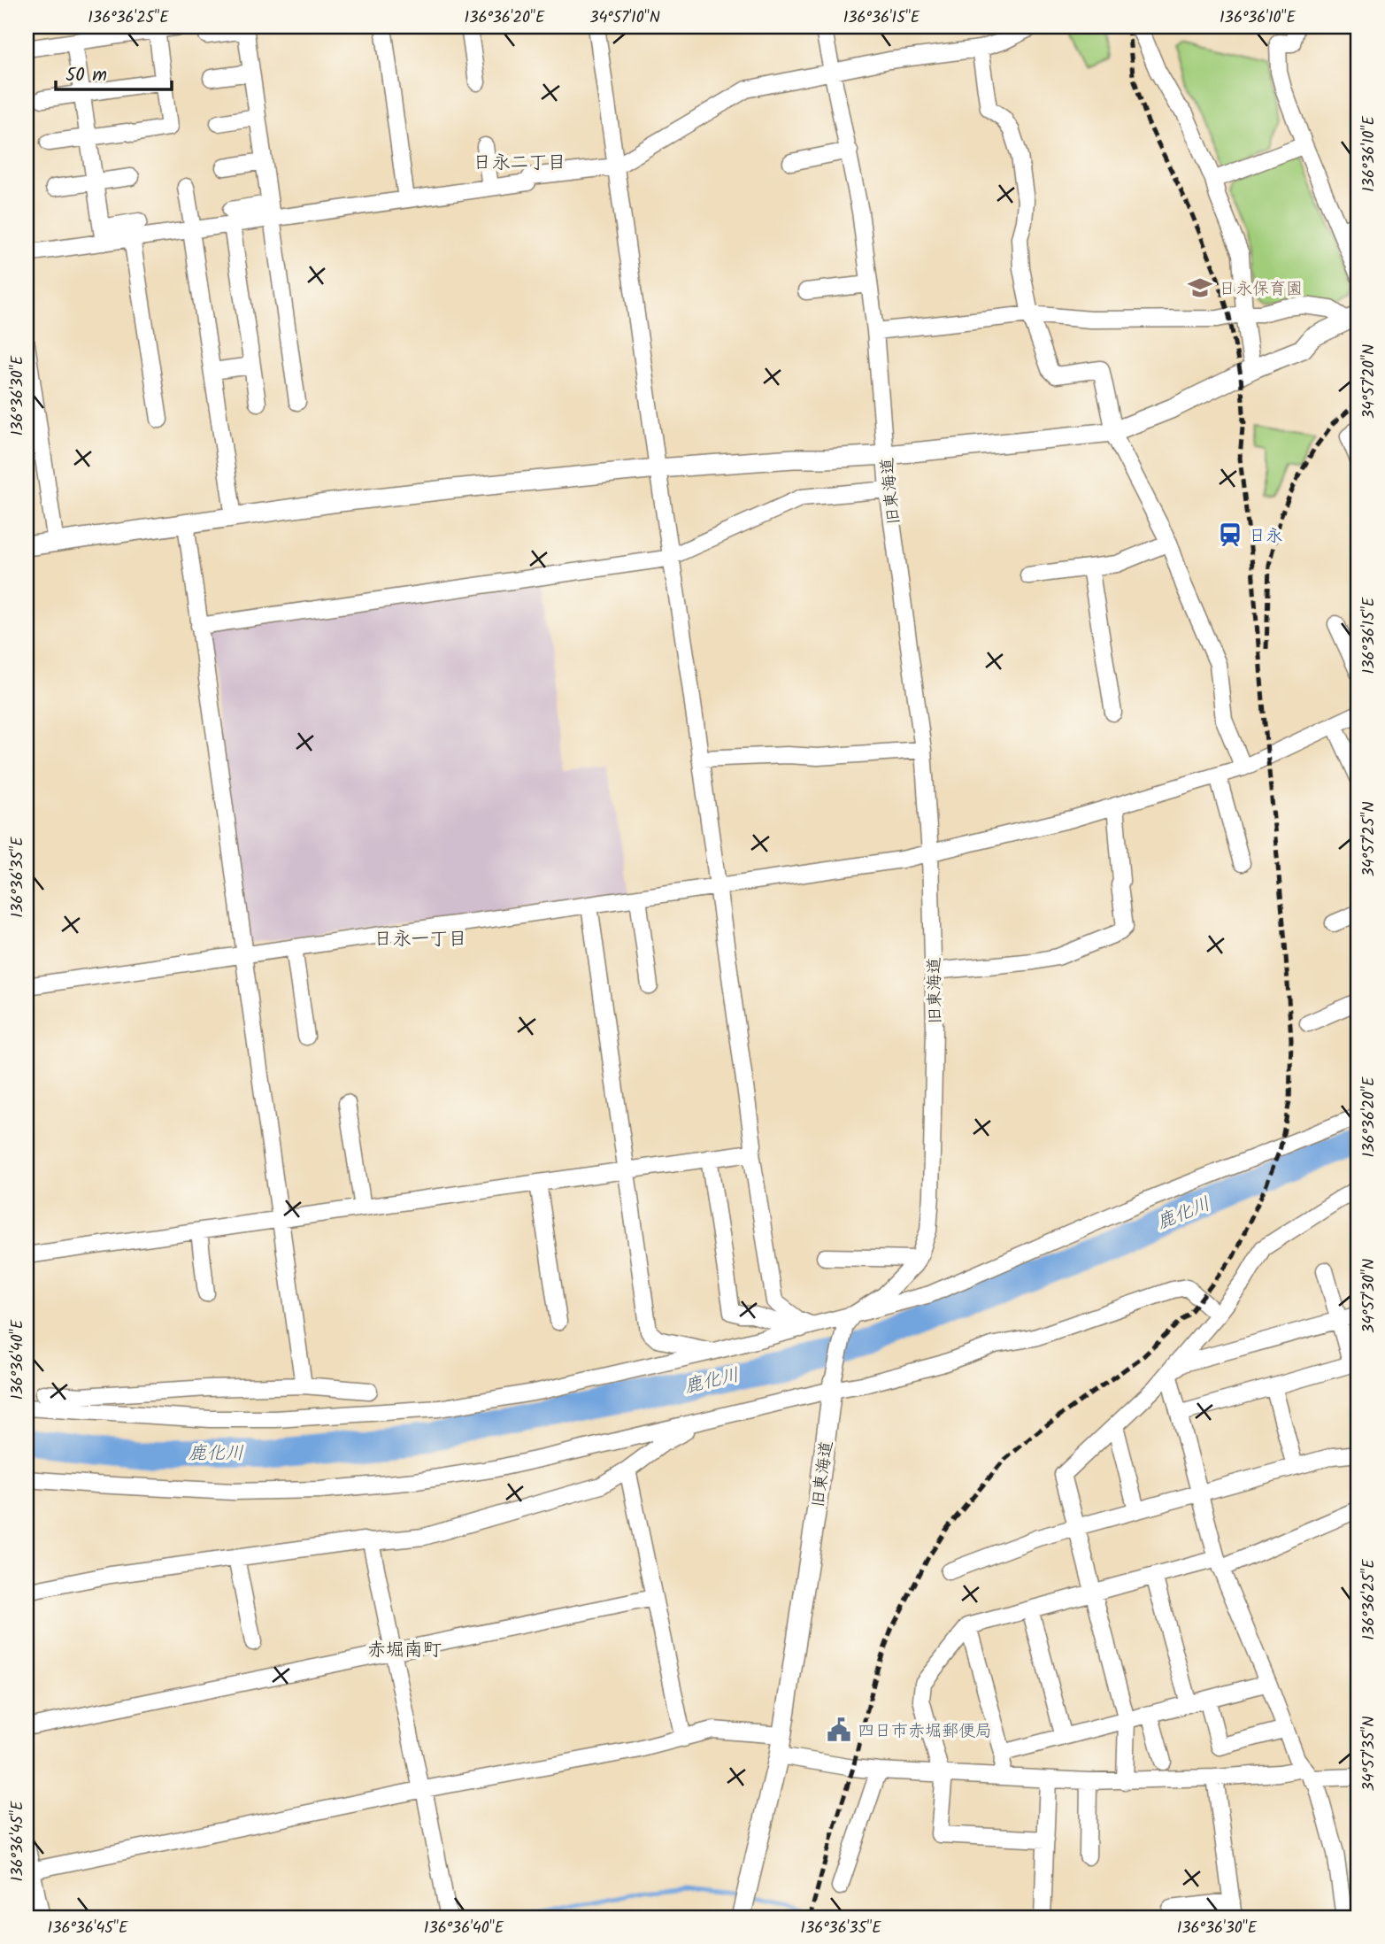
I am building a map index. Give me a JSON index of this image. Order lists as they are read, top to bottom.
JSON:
{
  "streets": {
    "street": ["旧東海道"]
  },
  "districts": ["日永二丁目", "日永一丁目", "赤堀南町"],
  "water": ["鹿化川"],
  "places": {
    "school or university": ["日永保育園"],
    "station": ["日永"],
    "public building": ["四日市赤堀郵便局"]
  },
  "scale_bar": "50 m",
  "coordinates": [
    "136°36'25\"E",
    "136°36'20\"E",
    "34°57'10\"N",
    "136°36'15\"E",
    "136°36'10\"E",
    "34°57'20\"N",
    "136°36'30\"E",
    "34°57'25\"N",
    "136°36'35\"E",
    "34°57'30\"N",
    "136°36'40\"E",
    "34°57'35\"N",
    "136°36'45\"E"
  ]
}
